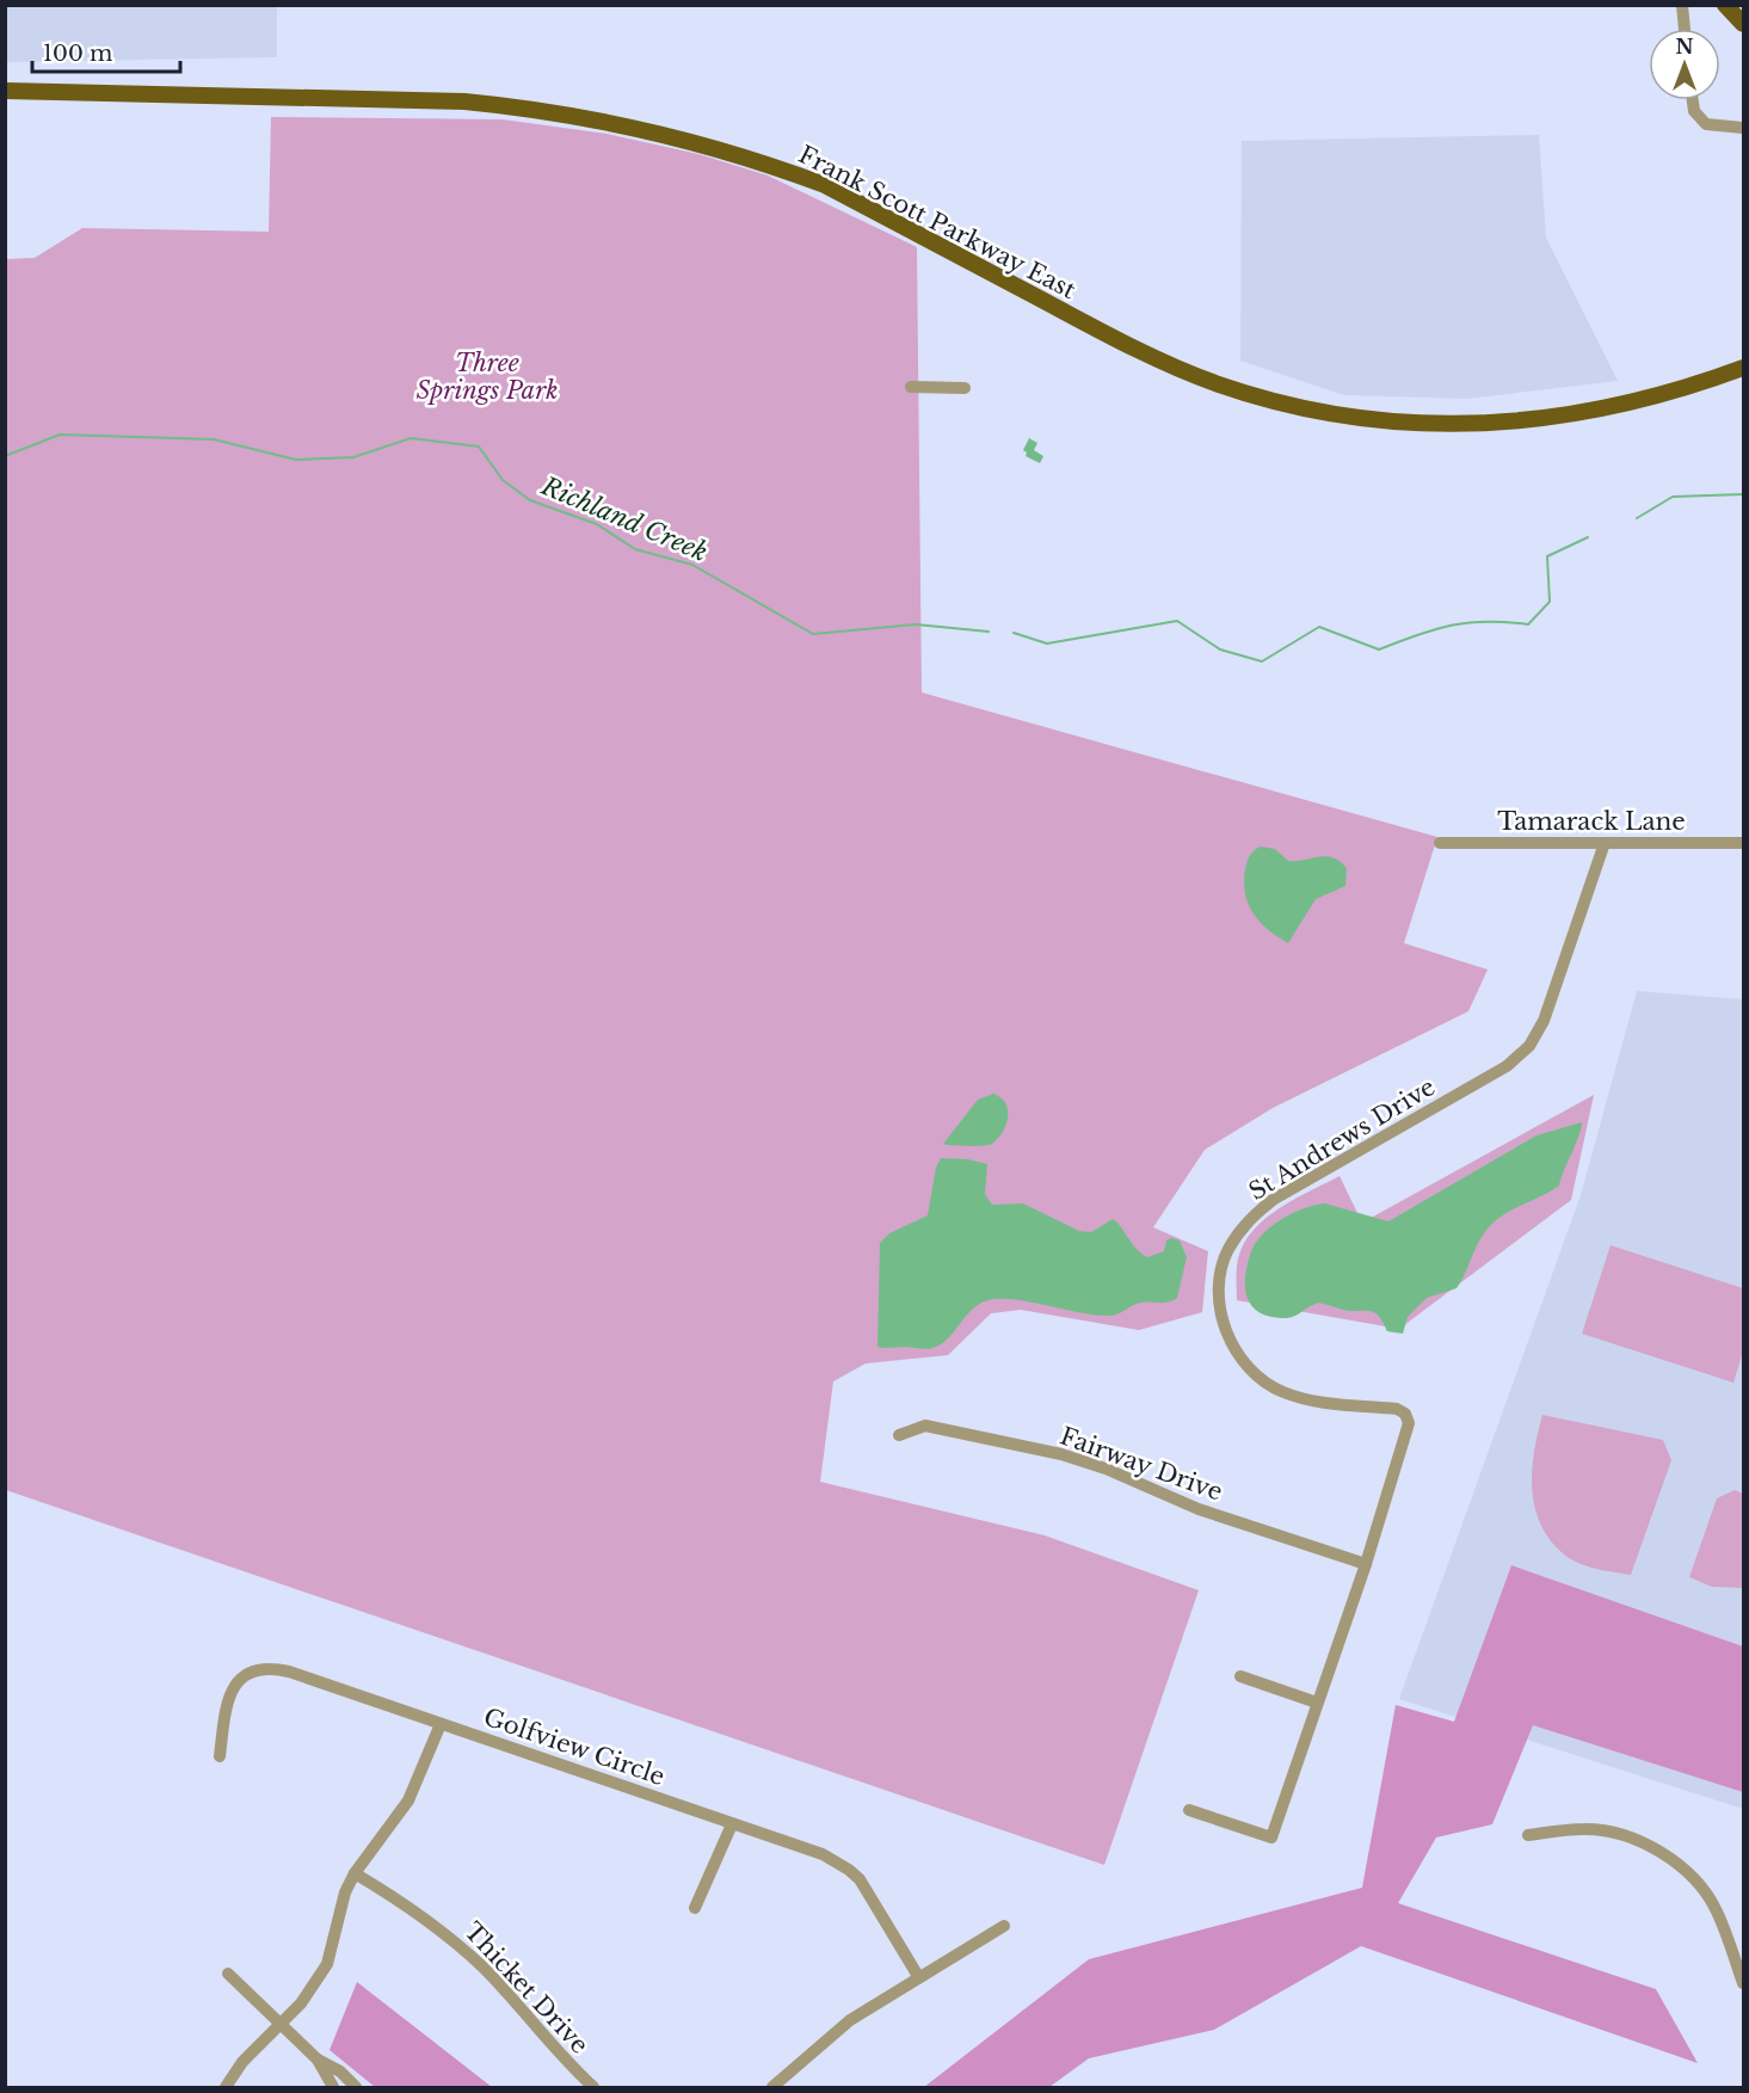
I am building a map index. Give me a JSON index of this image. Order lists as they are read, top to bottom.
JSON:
{
  "streets": {
    "main road": ["Frank Scott Parkway East"],
    "street": [
      "Tamarack Lane",
      "St Andrews Drive",
      "Fairway Drive",
      "Golfview Circle",
      "Thicket Drive"
    ]
  },
  "crossings": [
    ["Tamarack Lane", "St Andrews Drive"],
    ["St Andrews Drive", "Fairway Drive"]
  ],
  "water": ["Richland Creek"],
  "parks": ["Three Springs Park"],
  "scale_bar": "100 m",
  "north": "top"
}
